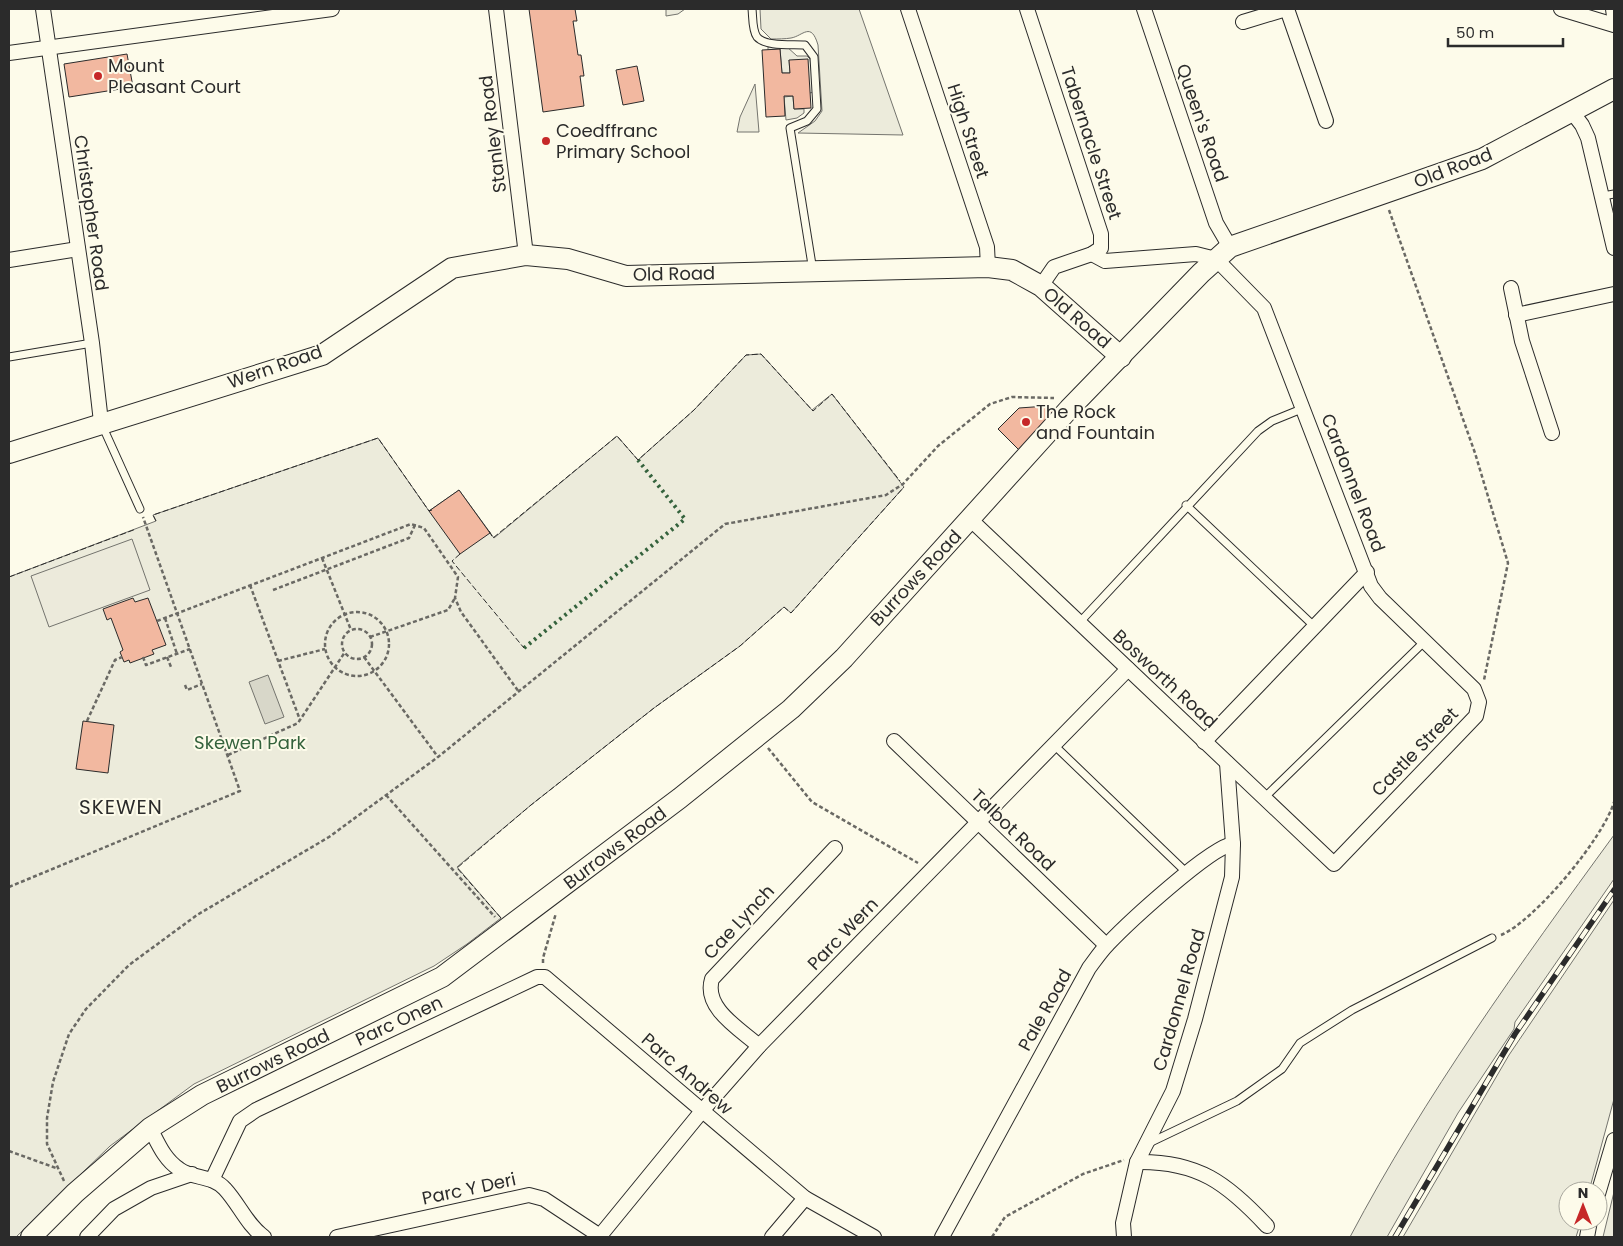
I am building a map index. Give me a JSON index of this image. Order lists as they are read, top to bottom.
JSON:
{
  "streets": {
    "main road": ["Old Road", "Wern Road", "Burrows Road"],
    "street": [
      "Queen's Road",
      "High Street",
      "Stanley Road",
      "Tabernacle Street",
      "Christopher Road",
      "Cardonnel Road",
      "Bosworth Road",
      "Castle Street",
      "Talbot Road",
      "Cae Lynch",
      "Parc Wern",
      "Pale Road",
      "Parc Onen",
      "Parc Andrew",
      "Parc Y Deri"
    ]
  },
  "crossings": [
    ["Queen's Road", "Old Road"],
    ["Queen's Road", "Cardonnel Road"],
    ["High Street", "Old Road"],
    ["Stanley Road", "Old Road"],
    ["Stanley Road", "Wern Road"],
    ["Old Road", "Wern Road"],
    ["Old Road", "Cardonnel Road"],
    ["Old Road", "Burrows Road"],
    ["Christopher Road", "Wern Road"],
    ["Cardonnel Road", "Bosworth Road"],
    ["Cardonnel Road", "Castle Street"],
    ["Cardonnel Road", "Pale Road"],
    ["Burrows Road", "Bosworth Road"],
    ["Bosworth Road", "Castle Street"],
    ["Bosworth Road", "Parc Wern"],
    ["Talbot Road", "Parc Wern"],
    ["Talbot Road", "Pale Road"],
    ["Cae Lynch", "Parc Wern"],
    ["Parc Wern", "Parc Andrew"],
    ["Parc Wern", "Parc Y Deri"],
    ["Parc Onen", "Parc Andrew"]
  ],
  "districts": ["SKEWEN"],
  "parks": ["Skewen Park"],
  "places": ["Mount Pleasant Court", "Coedffranc Primary School", "The Rock and Fountain"],
  "scale_bar": "50 m",
  "north": "top"
}
